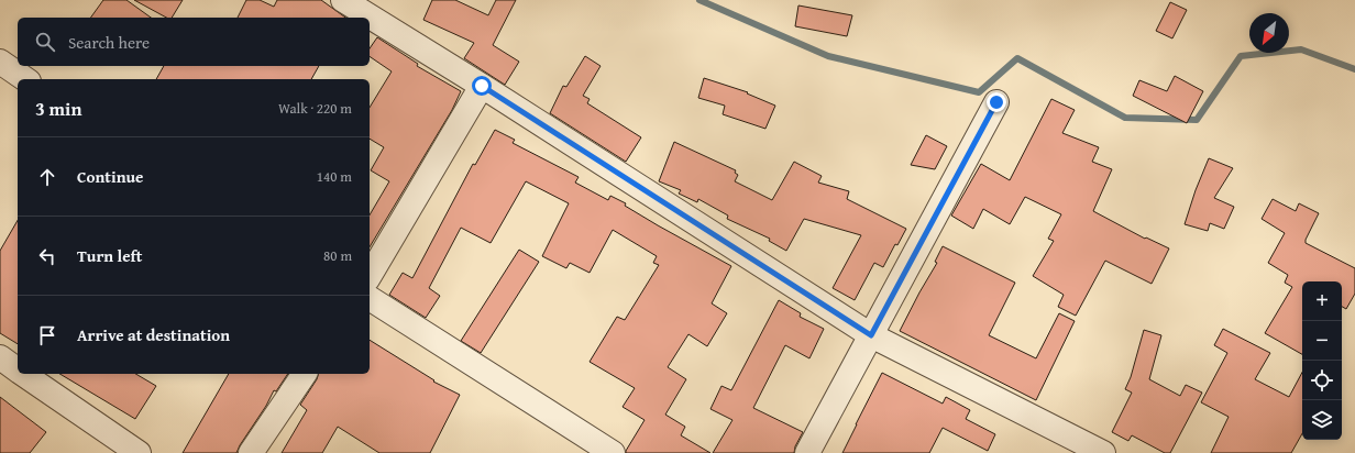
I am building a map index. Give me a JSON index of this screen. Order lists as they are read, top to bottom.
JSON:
{
  "north": "bottom left",
  "page": {
    "search": "Search here",
    "heading": ["3 min", "Walk · 220 m"],
    "list": [
      ["Continue", "140 m"],
      ["Turn left", "80 m"],
      "Arrive at destination"
    ],
    "map_buttons": ["+", "−"]
  }
}
